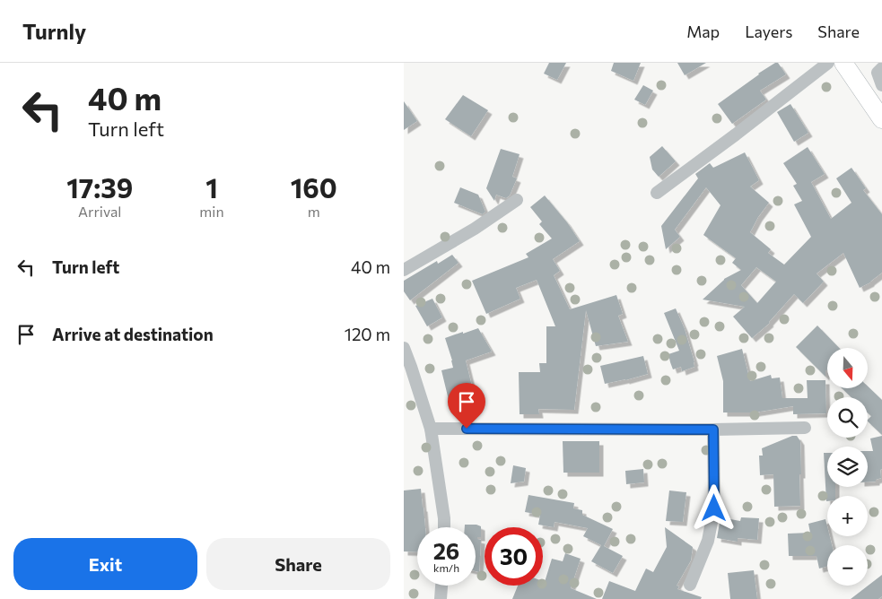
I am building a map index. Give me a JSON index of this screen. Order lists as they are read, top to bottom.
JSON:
{
  "north": "bottom",
  "page": {
    "header": "Turnly",
    "nav": ["Map", "Layers", "Share"],
    "turn": ["40 m", "Turn left"],
    "eta": [
      "17:39",
      "Arrival",
      "1",
      "min",
      "160",
      "m"
    ],
    "list": [
      {
        "name": "Turn left",
        "value": "40 m"
      },
      {
        "name": "Arrive at destination",
        "value": "120 m"
      }
    ],
    "map_buttons": ["+", "−"],
    "speed": "26 km/h",
    "limit": "30",
    "buttons": ["Exit", "Share"]
  }
}
